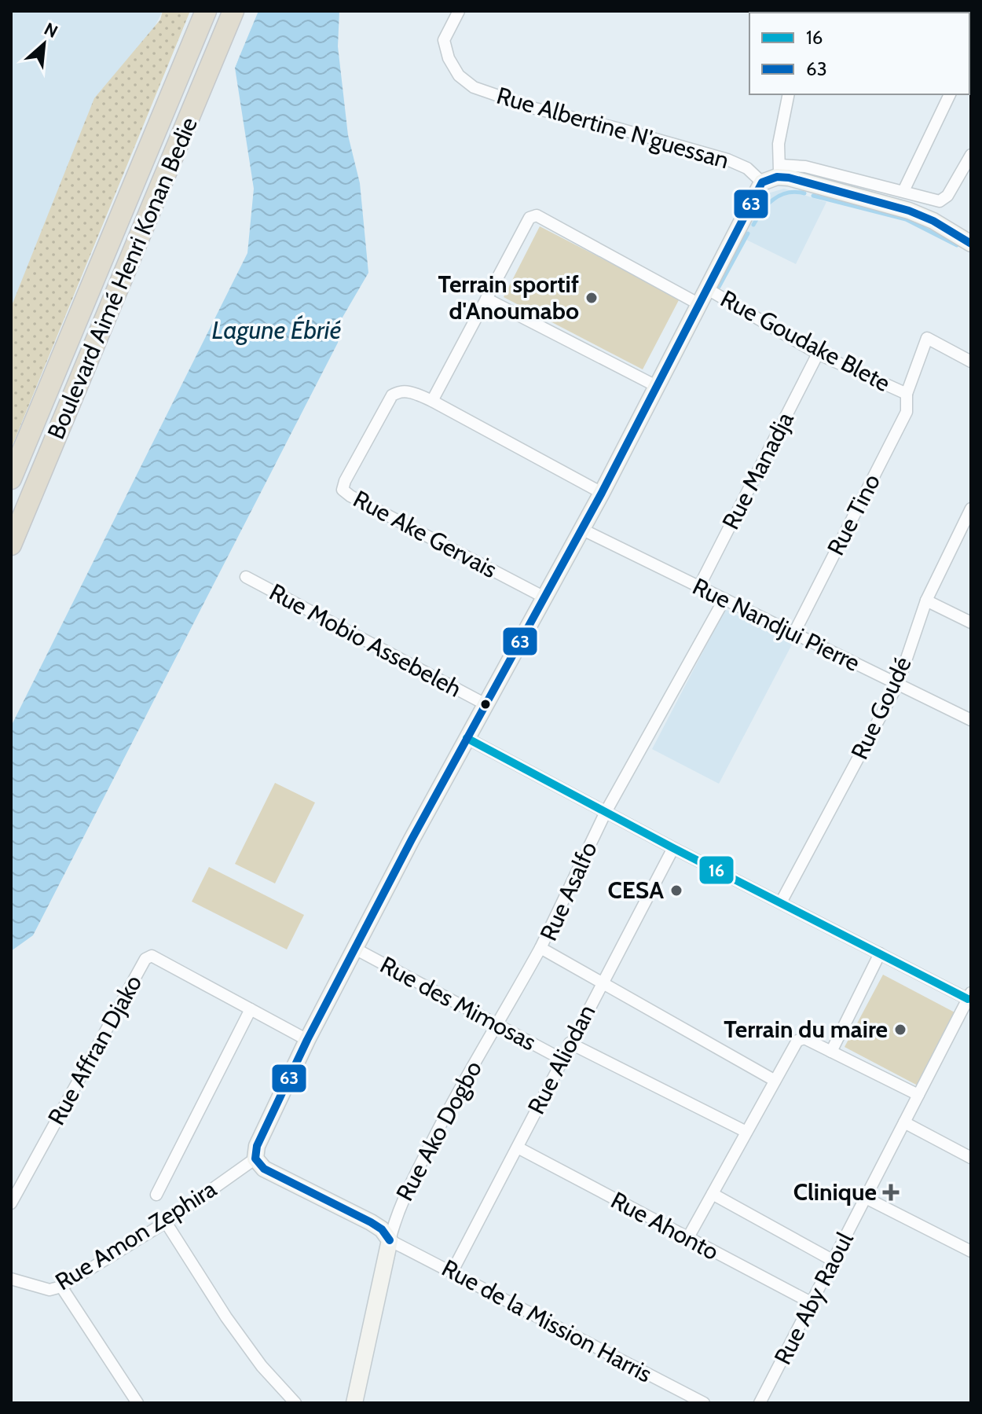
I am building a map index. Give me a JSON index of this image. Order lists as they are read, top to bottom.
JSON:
{
  "streets": {
    "highway": ["Boulevard Aimé Henri Konan Bedie"],
    "street": [
      "Rue Albertine N'guessan",
      "Rue Goudake Blete",
      "Rue Manadja",
      "Rue Tino",
      "Rue Ake Gervais",
      "Rue Nandjui Pierre",
      "Rue Mobio Assebeleh",
      "Rue Goudé",
      "Rue Asalfo",
      "Rue des Mimosas",
      "Rue Affran Djako",
      "Rue Aliodan",
      "Rue Ako Dogbo",
      "Rue Ahonto",
      "Rue Amon Zephira",
      "Rue Aby Raoul",
      "Rue de la Mission Harris"
    ]
  },
  "crossings": [
    ["Rue Goudake Blete", "Rue Manadja"],
    ["Rue Goudake Blete", "Rue Tino"],
    ["Rue Manadja", "Rue Nandjui Pierre"],
    ["Rue Tino", "Rue Nandjui Pierre"],
    ["Rue Nandjui Pierre", "Rue Goudé"],
    ["Rue Nandjui Pierre", "Rue Asalfo"],
    ["Rue Asalfo", "Rue Aliodan"],
    ["Rue Asalfo", "Rue Ako Dogbo"],
    ["Rue des Mimosas", "Rue Aliodan"],
    ["Rue des Mimosas", "Rue Ako Dogbo"],
    ["Rue Aliodan", "Rue Ahonto"],
    ["Rue Aliodan", "Rue de la Mission Harris"],
    ["Rue Ako Dogbo", "Rue de la Mission Harris"],
    ["Rue Ahonto", "Rue Aby Raoul"]
  ],
  "water": ["Lagune Ébrié"],
  "places": {
    "other": ["Terrain sportif d'Anoumabo", "CESA", "Terrain du maire"],
    "health": ["Clinique"]
  },
  "lines": ["transit line 63", "transit line 16"],
  "legend": ["16", "63"],
  "north": "top right"
}
